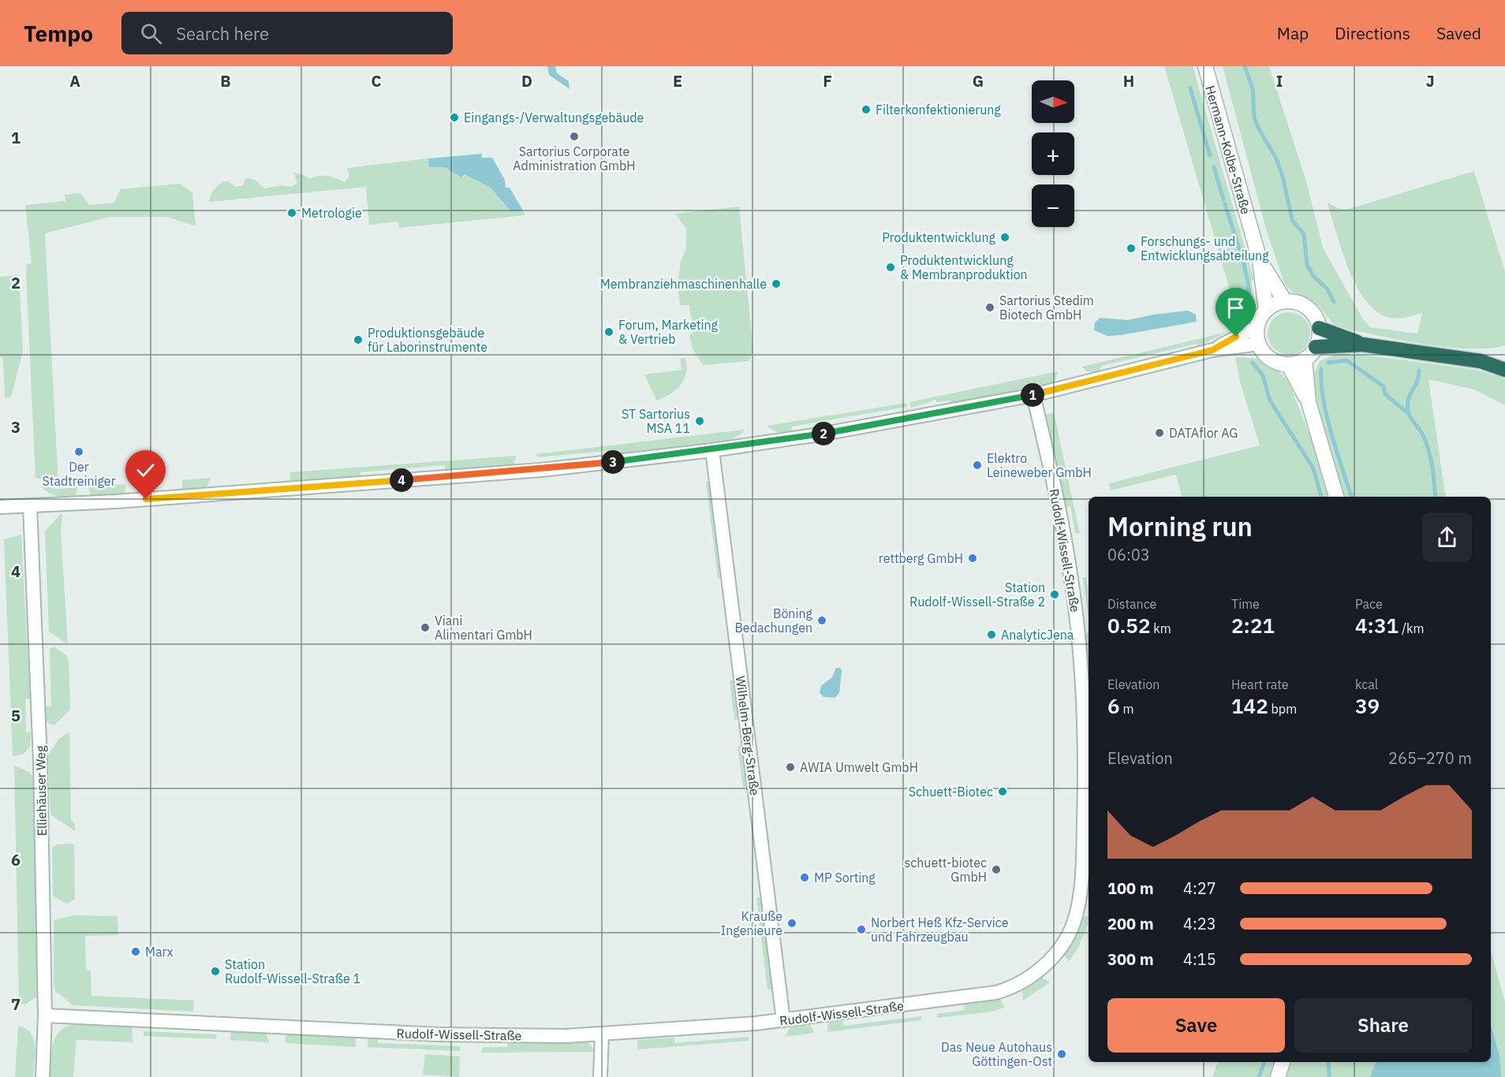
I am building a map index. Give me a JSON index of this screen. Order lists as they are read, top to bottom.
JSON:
{
  "streets": {
    "main road": ["Hermann-Kolbe-Straße"],
    "street": ["Rudolf-Wissell-Straße", "Wilhelm-Berg-Straße", "Elliehäuser Weg"]
  },
  "crossings": [
    ["Rudolf-Wissell-Straße", "Wilhelm-Berg-Straße"],
    ["Rudolf-Wissell-Straße", "Elliehäuser Weg"]
  ],
  "places": [
    "Filterkonfektionierung",
    "Eingangs-/Verwaltungsgebäude",
    "Sartorius Corporate Administration GmbH",
    "Metrologie",
    "Produktentwicklung",
    "Forschungs- und Entwicklungsabteilung",
    "Produktentwicklung & Membranproduktion",
    "Membranziehmaschinenhalle",
    "Sartorius Stedim Biotech GmbH",
    "Forum, Marketing & Vertrieb",
    "Produktionsgebäude für Laborinstrumente",
    "ST Sartorius MSA 11",
    "DATAflor AG",
    "Der Stadtreiniger",
    "Elektro Leineweber GmbH",
    "rettberg GmbH",
    "Station Rudolf-Wissell-Straße 2",
    "Böning Bedachungen",
    "Viani Alimentari GmbH",
    "AnalyticJena",
    "AWIA Umwelt GmbH",
    "Schuett-Biotec",
    "schuett-biotec GmbH",
    "MP Sorting",
    "Krauße Ingenieure",
    "Norbert Heß Kfz-Service und Fahrzeugbau",
    "Marx",
    "Station Rudolf-Wissell-Straße 1",
    "Das Neue Autohaus Göttingen-Ost"
  ],
  "north": "right",
  "page": {
    "header": "Tempo",
    "search": "Search here",
    "nav": ["Map", "Directions", "Saved"],
    "map_buttons": ["+", "−"],
    "pins": [
      "1",
      "2",
      "3",
      "4"
    ],
    "heading": ["Morning run", "06:03"],
    "stats": [
      ["Distance", "0.52 km"],
      ["Time", "2:21"],
      ["Pace", "4:31 /km"],
      ["Elevation", "6 m"],
      ["Heart rate", "142 bpm"],
      ["kcal", "39"]
    ],
    "chart": ["Elevation", "265–270 m"],
    "list": [
      {
        "name": "100 m",
        "note": "4:27"
      },
      {
        "name": "200 m",
        "note": "4:23"
      },
      {
        "name": "300 m",
        "note": "4:15"
      }
    ],
    "buttons": ["Save", "Share"]
  },
  "grid": {
    "columns": [
      "A",
      "B",
      "C",
      "D",
      "E",
      "F",
      "G",
      "H",
      "I",
      "J"
    ],
    "rows": [
      "1",
      "2",
      "3",
      "4",
      "5",
      "6",
      "7"
    ]
  }
}
